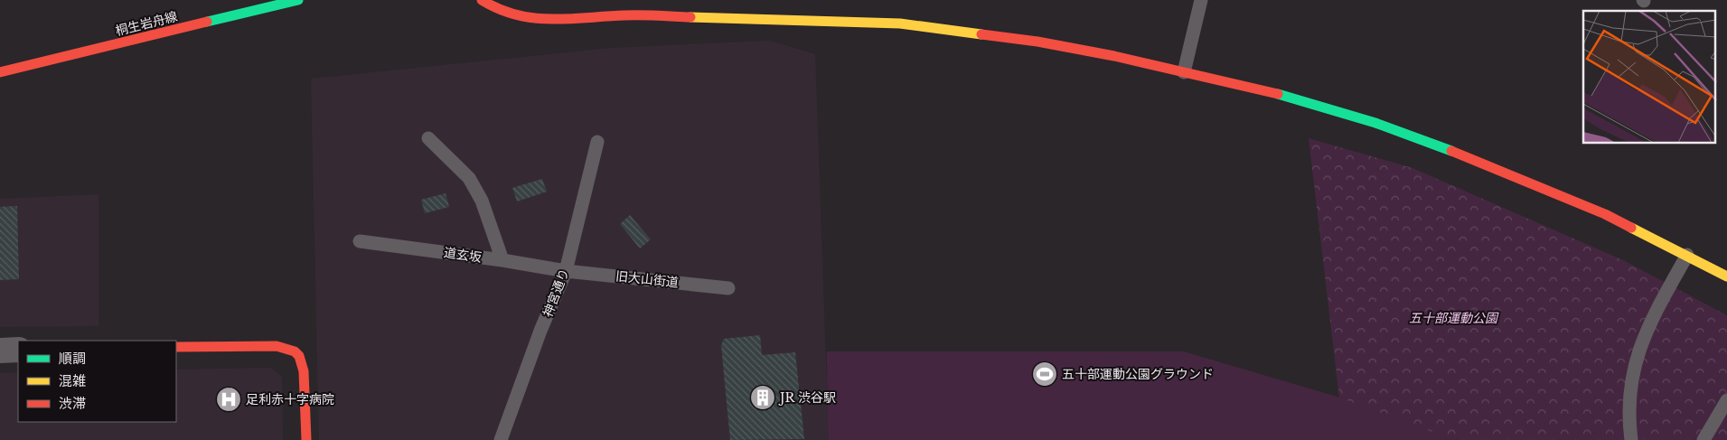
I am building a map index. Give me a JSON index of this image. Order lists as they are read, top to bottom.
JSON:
{
  "streets": {
    "street": ["桐生岩舟線"],
    "lane": ["道玄坂", "旧大山街道", "神宮通り"]
  },
  "crossings": [
    ["道玄坂", "旧大山街道"],
    ["道玄坂", "神宮通り"],
    ["旧大山街道", "神宮通り"]
  ],
  "parks": ["五十部運動公園"],
  "places": {
    "sports": ["五十部運動公園グラウンド"],
    "building": ["JR 渋谷駅"],
    "hospital": ["足利赤十字病院"]
  },
  "legend": ["順調", "混雑", "渋滞"]
}
